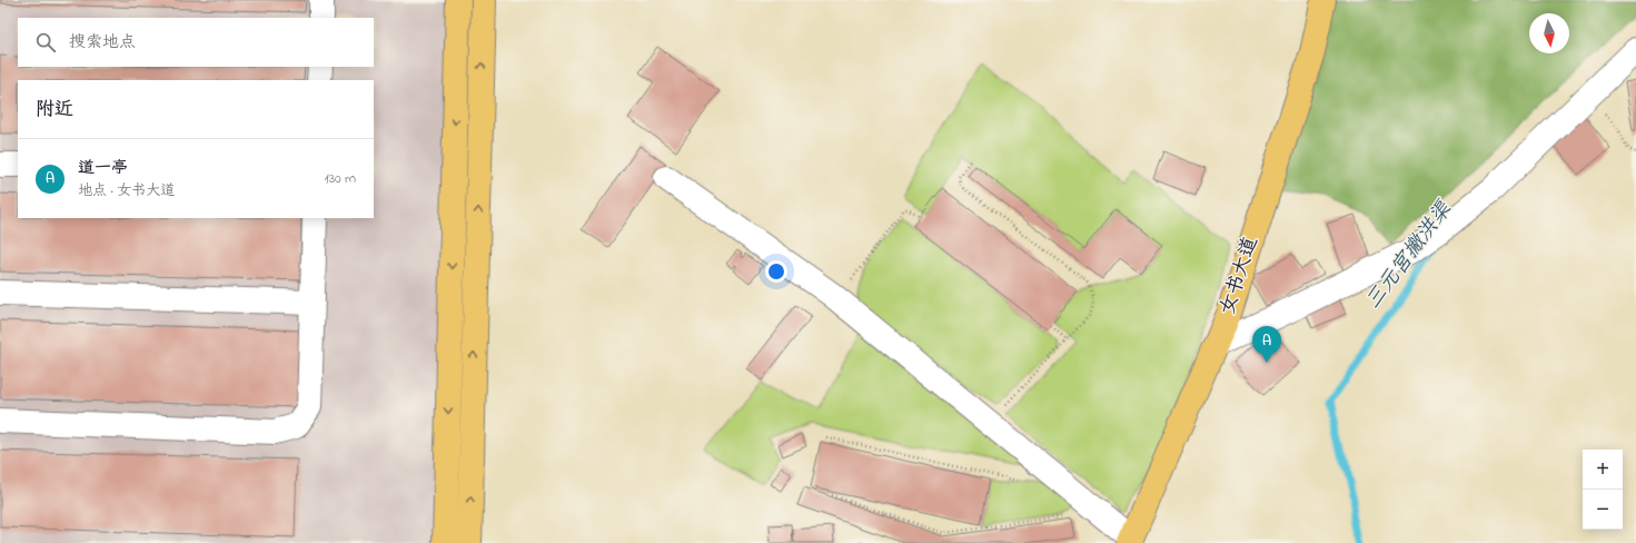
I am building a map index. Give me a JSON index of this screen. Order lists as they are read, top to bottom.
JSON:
{
  "streets": {
    "main road": ["女书大道"]
  },
  "water": ["三元宫撇洪渠"],
  "north": "bottom",
  "page": {
    "search": "搜索地点",
    "heading": "附近",
    "list": [
      {
        "mark": "A",
        "name": "道一亭",
        "note": "地点 · 女书大道",
        "value": "130 m"
      }
    ],
    "pins": "A",
    "map_buttons": ["+", "−"]
  }
}
